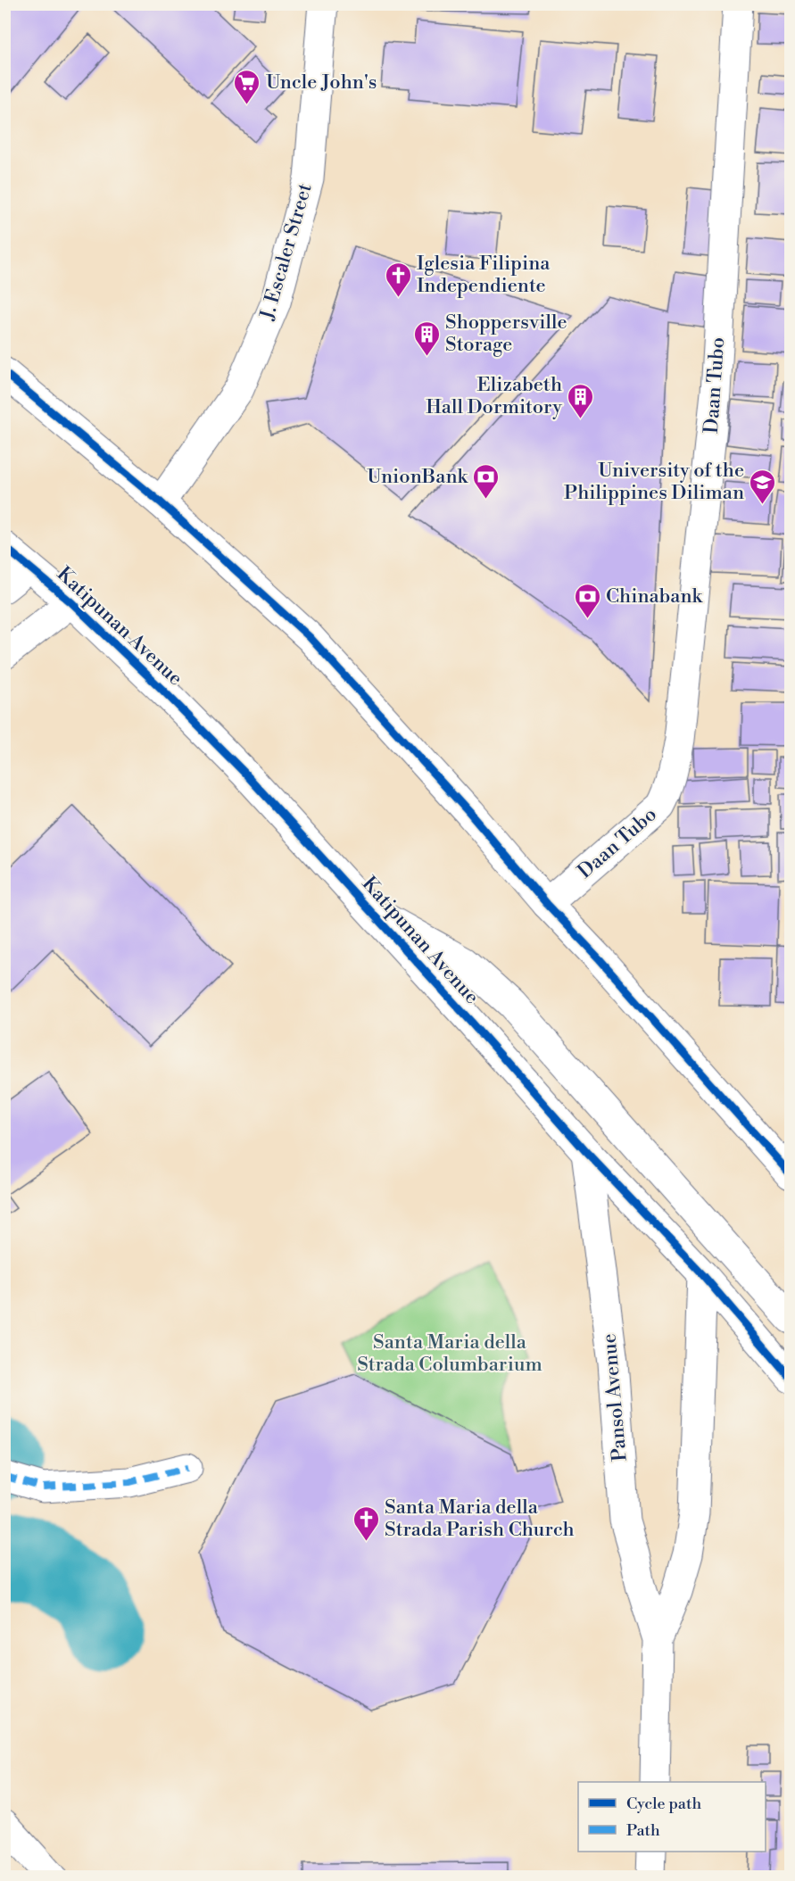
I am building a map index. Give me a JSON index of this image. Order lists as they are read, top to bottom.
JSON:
{
  "streets": {
    "street": [
      "J. Escaler Street",
      "Daan Tubo",
      "Katipunan Avenue",
      "Pansol Avenue"
    ]
  },
  "crossings": [
    ["Katipunan Avenue", "Pansol Avenue"]
  ],
  "parks": ["Santa Maria della Strada Columbarium"],
  "places": {
    "supermarket": ["Uncle John's"],
    "church": ["Iglesia Filipina Independiente", "Santa Maria della Strada Parish Church"],
    "building": ["Shoppersville Storage", "Elizabeth Hall Dormitory"],
    "bank": ["UnionBank", "Chinabank"],
    "school or university": ["University of the Philippines Diliman"]
  },
  "legend": ["Cycle path", "Path"]
}
